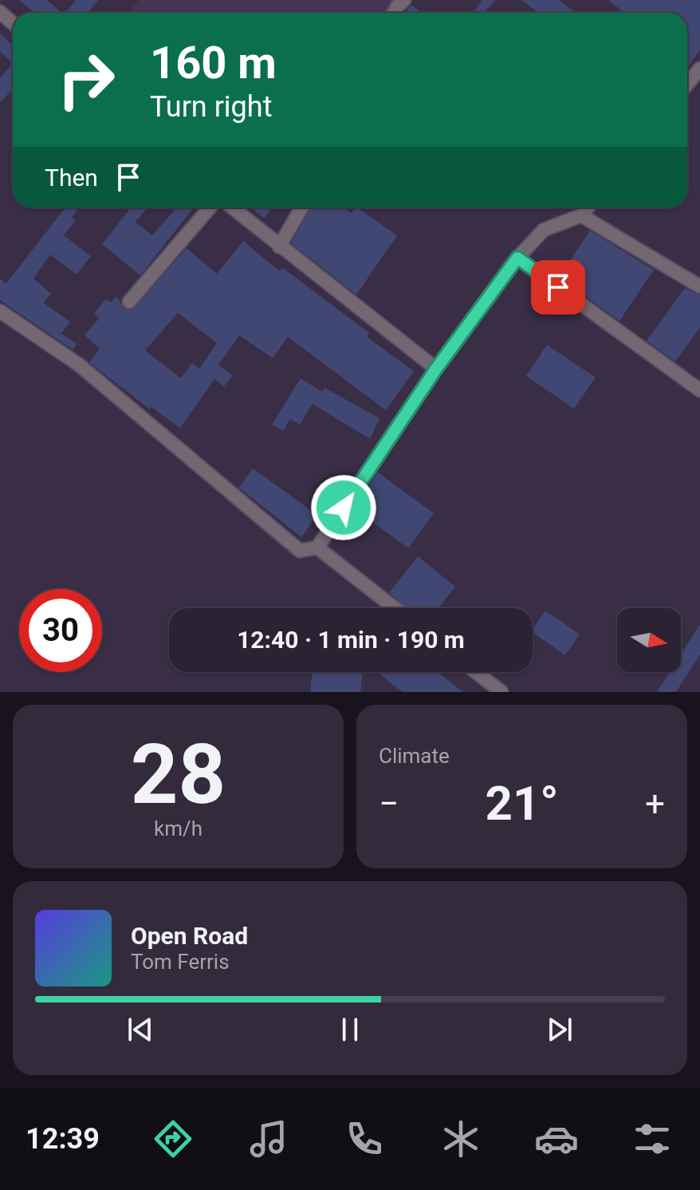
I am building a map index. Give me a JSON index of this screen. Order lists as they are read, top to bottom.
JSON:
{
  "north": "right",
  "page": {
    "turn": ["160 m", "Turn right"],
    "then": "Then",
    "limit": "30",
    "trip": "12:40 · 1 min · 190 m",
    "tile": [
      ["28", "km/h"],
      "Climate"
    ],
    "heat": ["−", "21°", "+"],
    "song": ["Open Road", "Tom Ferris"],
    "tabs": "12:39"
  }
}
